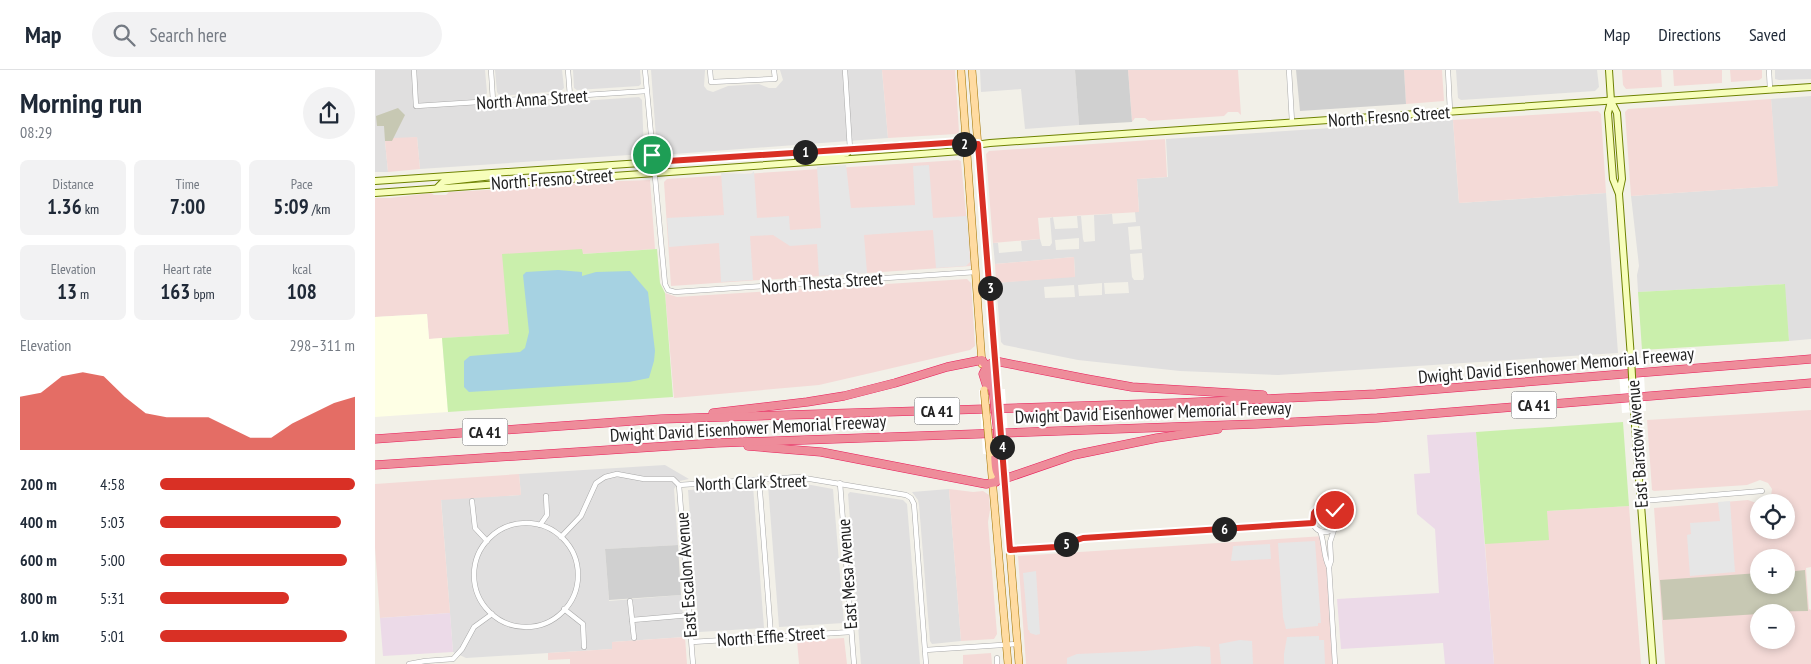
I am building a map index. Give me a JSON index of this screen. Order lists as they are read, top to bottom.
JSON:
{
  "streets": {
    "highway": ["Dwight David Eisenhower Memorial Freeway", "CA 41"],
    "main road": ["North Fresno Street", "East Barstow Avenue"],
    "street": [
      "North Anna Street",
      "North Thesta Street",
      "North Clark Street",
      "East Mesa Avenue",
      "East Escalon Avenue",
      "North Effie Street"
    ]
  },
  "crossings": [
    ["North Fresno Street", "North Thesta Street"],
    ["North Fresno Street", "East Barstow Avenue"],
    ["North Clark Street", "East Mesa Avenue"],
    ["North Clark Street", "East Escalon Avenue"],
    ["East Mesa Avenue", "North Effie Street"],
    ["East Escalon Avenue", "North Effie Street"]
  ],
  "page": {
    "header": "Map",
    "search": "Search here",
    "nav": ["Map", "Directions", "Saved"],
    "heading": ["Morning run", "08:29"],
    "pins": [
      "2",
      "1",
      "3",
      "4",
      "6",
      "5"
    ],
    "stats": [
      ["Distance", "1.36 km"],
      ["Time", "7:00"],
      ["Pace", "5:09 /km"],
      ["Elevation", "13 m"],
      ["Heart rate", "163 bpm"],
      ["kcal", "108"]
    ],
    "chart": ["Elevation", "298–311 m"],
    "list": [
      {
        "name": "200 m",
        "note": "4:58"
      },
      {
        "name": "400 m",
        "note": "5:03"
      },
      {
        "name": "600 m",
        "note": "5:00"
      },
      {
        "name": "800 m",
        "note": "5:31"
      },
      {
        "name": "1.0 km",
        "note": "5:01"
      }
    ],
    "map_buttons": ["+", "−"]
  }
}
